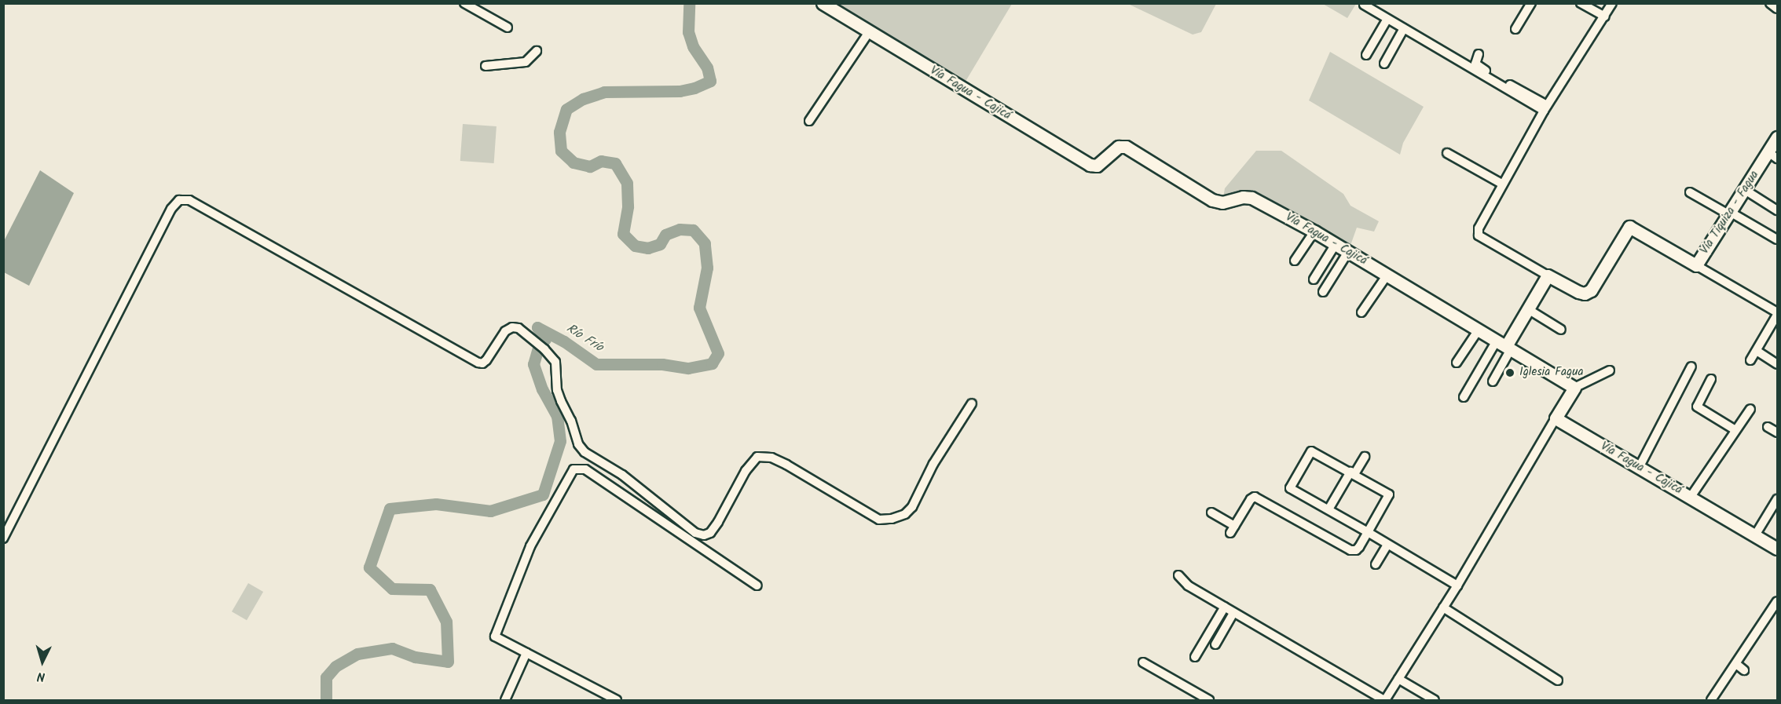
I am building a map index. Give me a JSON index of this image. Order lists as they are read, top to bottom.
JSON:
{
  "streets": {
    "street": ["Vía Fagua - Cajicá", "Vía Tiquiza - Fagua"]
  },
  "water": ["Río Frío"],
  "places": ["Iglesia Fagua"],
  "north": "bottom"
}
